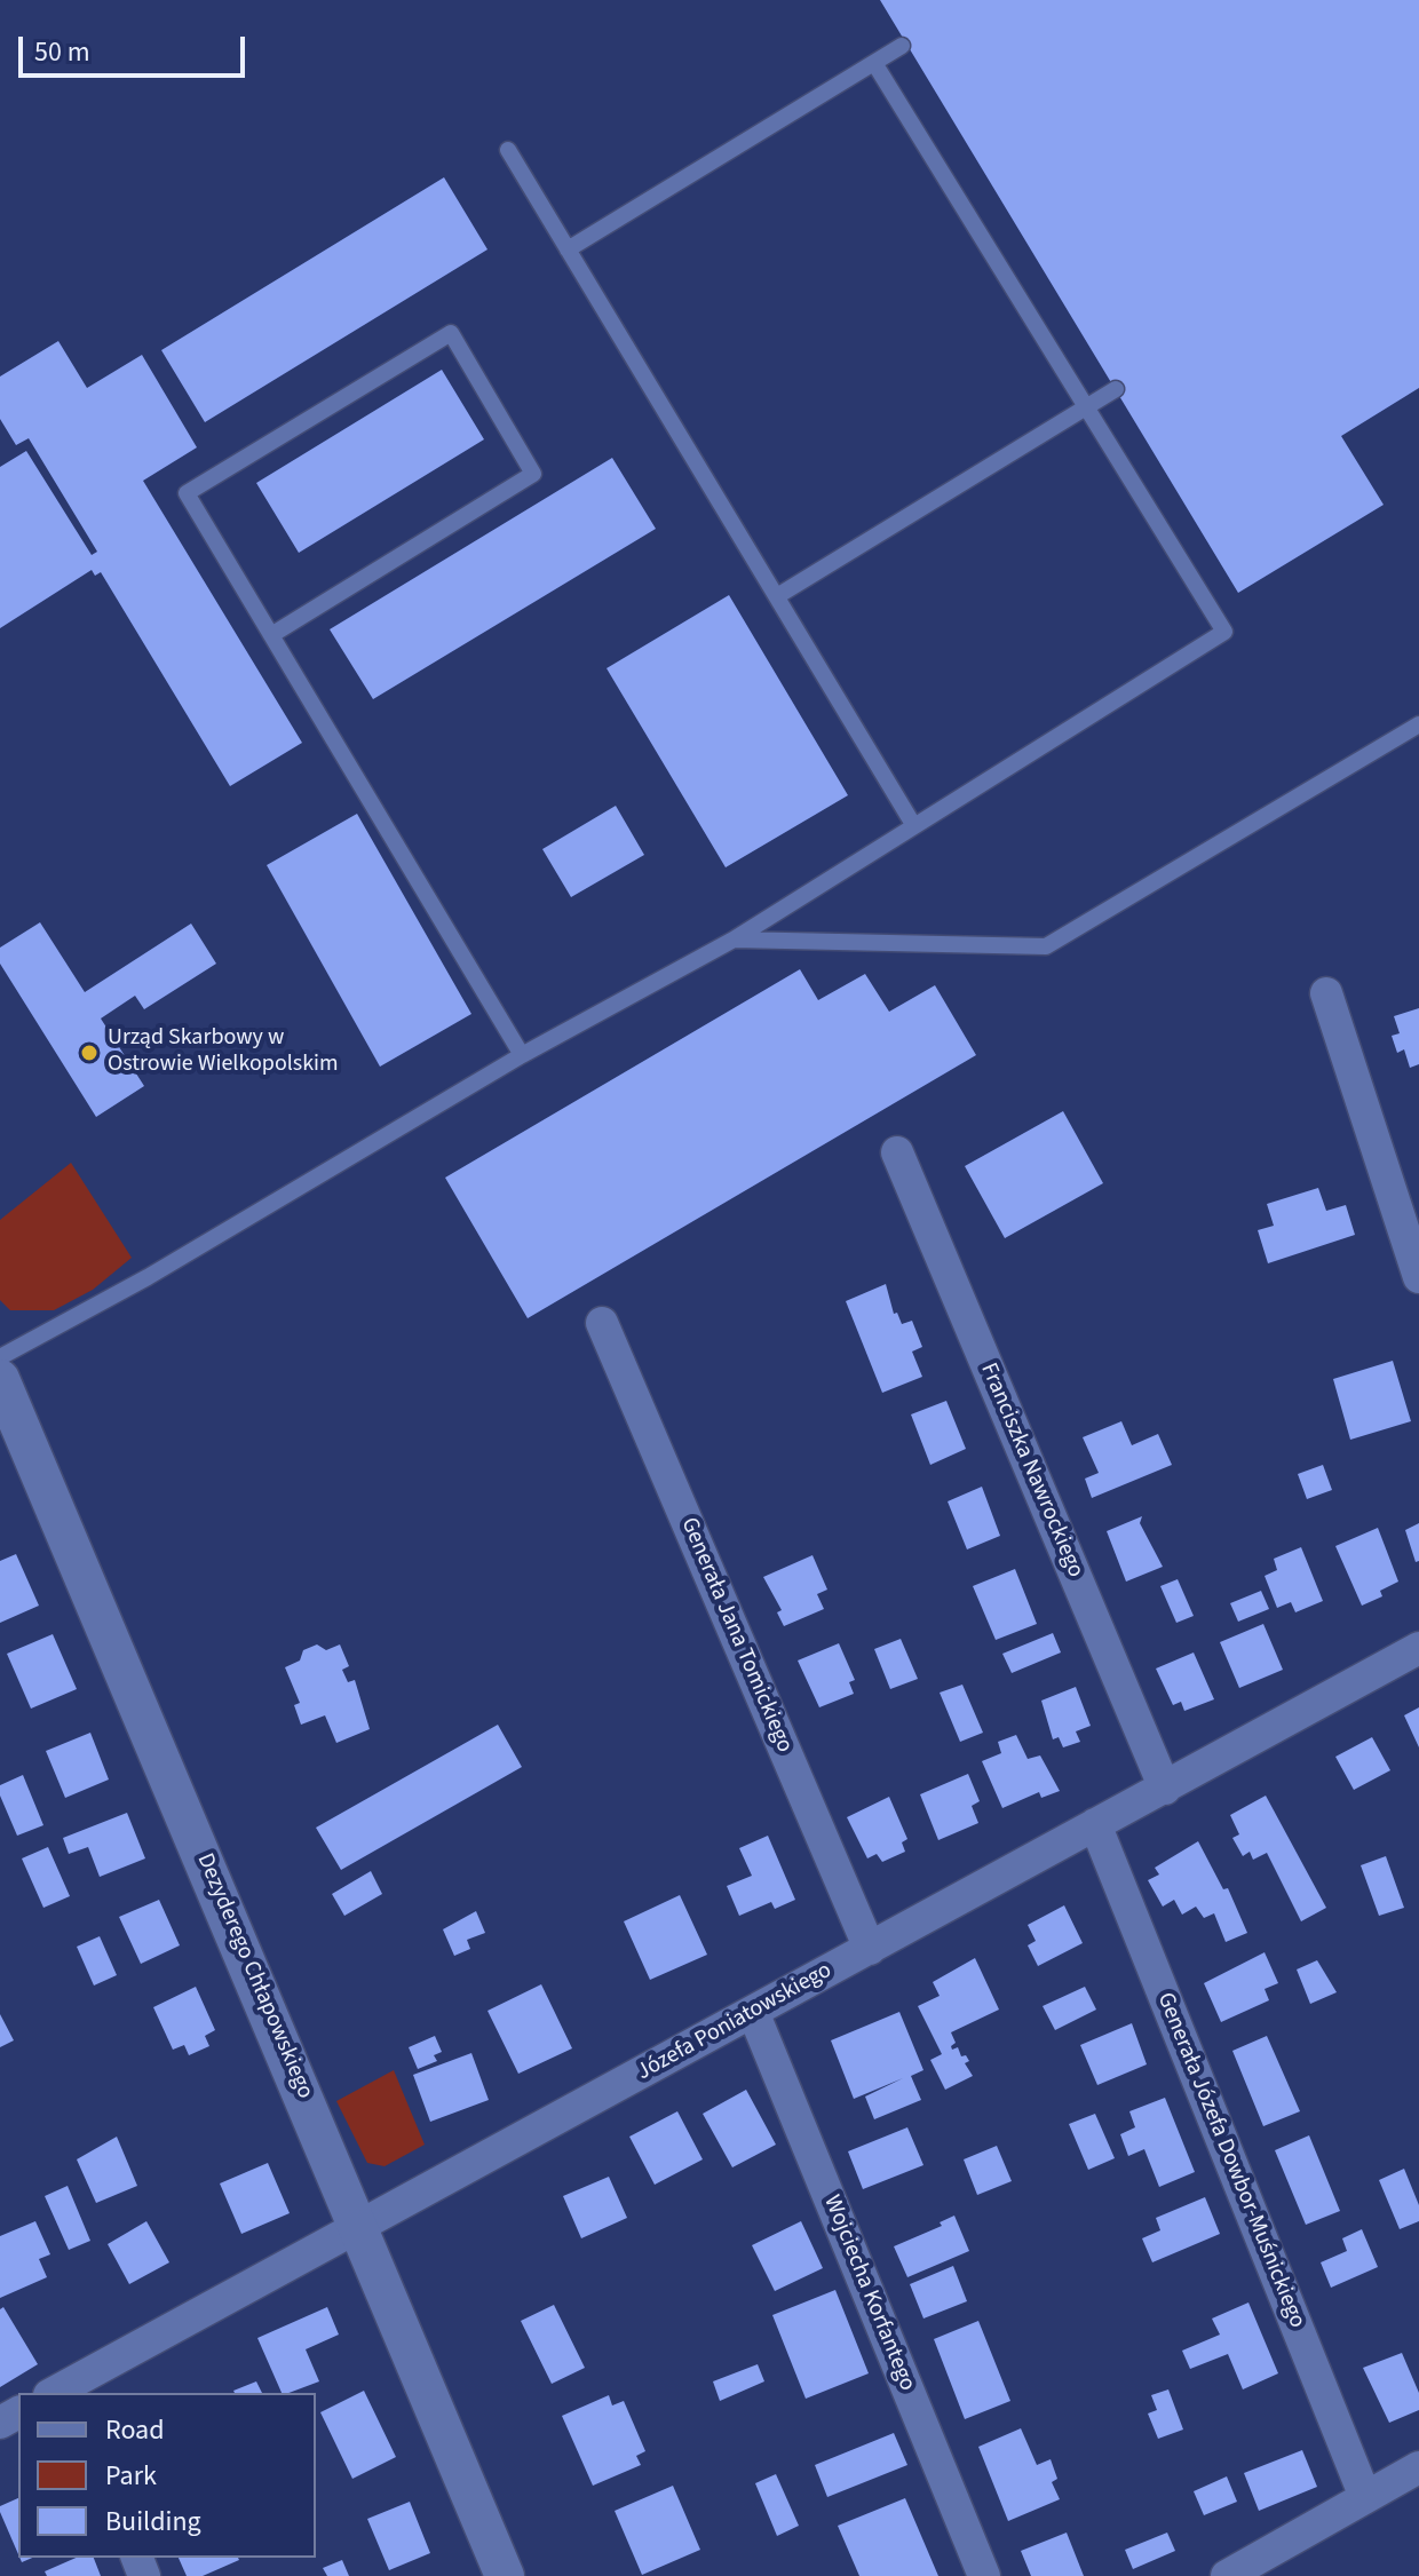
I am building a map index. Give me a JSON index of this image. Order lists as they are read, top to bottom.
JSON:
{
  "streets": {
    "street": [
      "Franciszka Nawrockiego",
      "Generała Jana Tomickiego",
      "Dezyderego Chłapowskiego",
      "Józefa Poniatowskiego",
      "Generała Józefa Dowbor-Muśnickiego",
      "Wojciecha Korfantego"
    ]
  },
  "crossings": [
    ["Franciszka Nawrockiego", "Józefa Poniatowskiego"],
    ["Generała Jana Tomickiego", "Józefa Poniatowskiego"],
    ["Dezyderego Chłapowskiego", "Józefa Poniatowskiego"],
    ["Józefa Poniatowskiego", "Generała Józefa Dowbor-Muśnickiego"],
    ["Józefa Poniatowskiego", "Wojciecha Korfantego"]
  ],
  "places": ["Urząd Skarbowy w Ostrowie Wielkopolskim"],
  "legend": ["Road", "Park", "Building"],
  "scale_bar": "50 m"
}
